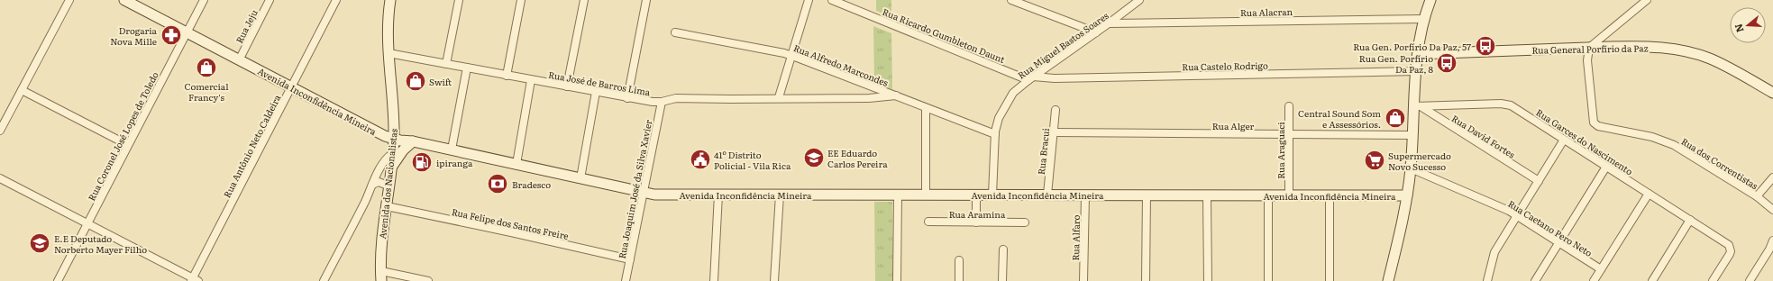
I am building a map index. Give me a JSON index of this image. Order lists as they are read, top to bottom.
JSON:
{
  "streets": {
    "street": [
      "Rua Alacran",
      "Rua Jeju",
      "Rua Ricardo Gumbleton Daunt",
      "Rua Miguel Bastos Soares",
      "Rua General Porfírio da Paz",
      "Rua Alfredo Marcondes",
      "Rua Castelo Rodrigo",
      "Rua José de Barros Lima",
      "Avenida Inconfidência Mineira",
      "Rua Alger",
      "Rua Coronel José Lopes de Toledo",
      "Rua David Fortes",
      "Rua Garces do Nascimento",
      "Rua Antônio Neto Caldeira",
      "Rua Araguaci",
      "Rua Bracui",
      "Rua dos Correntistas",
      "Avenida dos Nacionalistas",
      "Rua Joaquim José da Silva Xavier",
      "Rua Aramina",
      "Rua Felipe dos Santos Freire",
      "Rua Caetano Pero Neto",
      "Rua Alfaro"
    ]
  },
  "crossings": [
    ["Rua Alacran", "Rua Miguel Bastos Soares"],
    ["Rua Jeju", "Avenida Inconfidência Mineira"],
    ["Rua Ricardo Gumbleton Daunt", "Rua Miguel Bastos Soares"],
    ["Rua Ricardo Gumbleton Daunt", "Rua Castelo Rodrigo"],
    ["Rua Miguel Bastos Soares", "Rua Alfredo Marcondes"],
    ["Rua Miguel Bastos Soares", "Rua Castelo Rodrigo"],
    ["Rua Miguel Bastos Soares", "Avenida Inconfidência Mineira"],
    ["Rua General Porfírio da Paz", "Rua dos Correntistas"],
    ["Rua Alfredo Marcondes", "Rua José de Barros Lima"],
    ["Rua José de Barros Lima", "Avenida dos Nacionalistas"],
    ["Rua José de Barros Lima", "Rua Joaquim José da Silva Xavier"],
    ["Avenida Inconfidência Mineira", "Rua Coronel José Lopes de Toledo"],
    ["Avenida Inconfidência Mineira", "Rua Antônio Neto Caldeira"],
    ["Avenida Inconfidência Mineira", "Rua Araguaci"],
    ["Avenida Inconfidência Mineira", "Rua Bracui"],
    ["Avenida Inconfidência Mineira", "Avenida dos Nacionalistas"],
    ["Avenida Inconfidência Mineira", "Rua Joaquim José da Silva Xavier"],
    ["Avenida Inconfidência Mineira", "Rua Alfaro"],
    ["Rua Alger", "Rua Araguaci"],
    ["Rua Alger", "Rua Bracui"],
    ["Rua David Fortes", "Rua Garces do Nascimento"],
    ["Avenida dos Nacionalistas", "Rua Felipe dos Santos Freire"],
    ["Rua Joaquim José da Silva Xavier", "Rua Felipe dos Santos Freire"]
  ],
  "places": {
    "pharmacy": ["Drogaria Nova Mille"],
    "bus stop": ["Rua Gen. Porfírio Da Paz, 57", "Rua Gen. Porfírio Da Paz, 8"],
    "shop": ["Comercial Francy's", "Swift", "Central Sound Som e Assessórios."],
    "school or university": ["EE Eduardo Carlos Pereira", "E.E Deputado Norberto Mayer Filho"],
    "public building": ["41º Distrito Policial - Vila Rica"],
    "supermarket": ["Supermercado Novo Sucesso"],
    "fuel station": ["ipiranga"],
    "bank": ["Bradesco"]
  },
  "north": "left"
}
